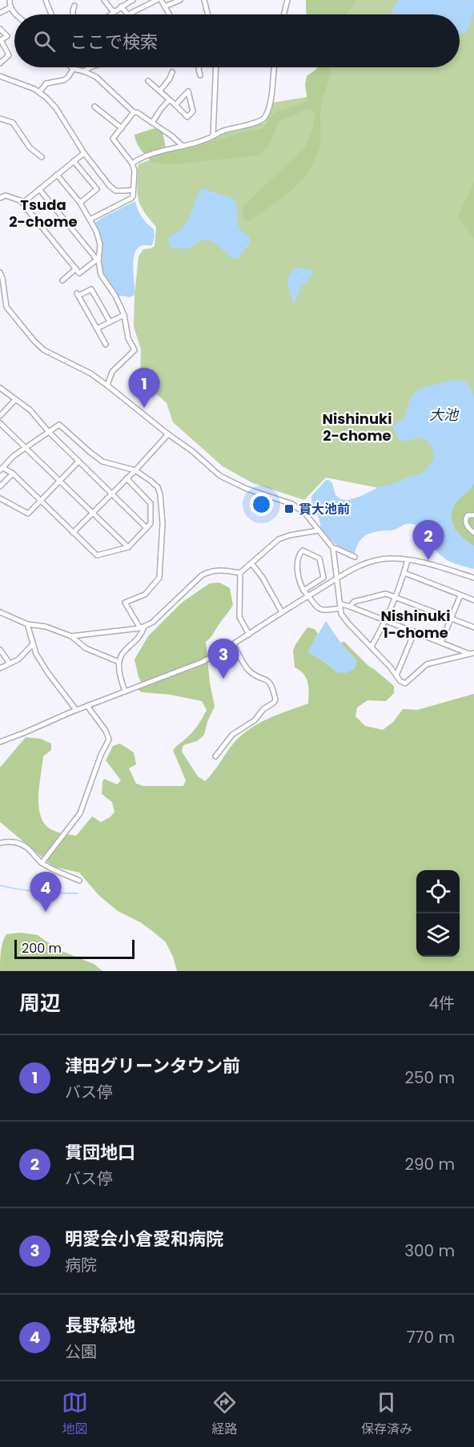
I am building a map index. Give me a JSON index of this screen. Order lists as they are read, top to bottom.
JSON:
{
  "districts": ["Tsuda 2-chome", "Nishinuki 2-chome", "Nishinuki 1-chome"],
  "water": ["大池"],
  "places": {
    "transit": ["貫大池前"]
  },
  "scale_bar": "200 m",
  "page": {
    "search": "ここで検索",
    "pins": [
      "1",
      "2",
      "3",
      "4"
    ],
    "scale": "200 m",
    "heading": ["周辺", "4件"],
    "list": [
      {
        "mark": "1",
        "name": "津田グリーンタウン前",
        "note": "バス停",
        "value": "250 m"
      },
      {
        "mark": "2",
        "name": "貫団地口",
        "note": "バス停",
        "value": "290 m"
      },
      {
        "mark": "3",
        "name": "明愛会小倉愛和病院",
        "note": "病院",
        "value": "300 m"
      },
      {
        "mark": "4",
        "name": "長野緑地",
        "note": "公園",
        "value": "770 m"
      }
    ],
    "nav": ["地図", "経路", "保存済み"]
  }
}
